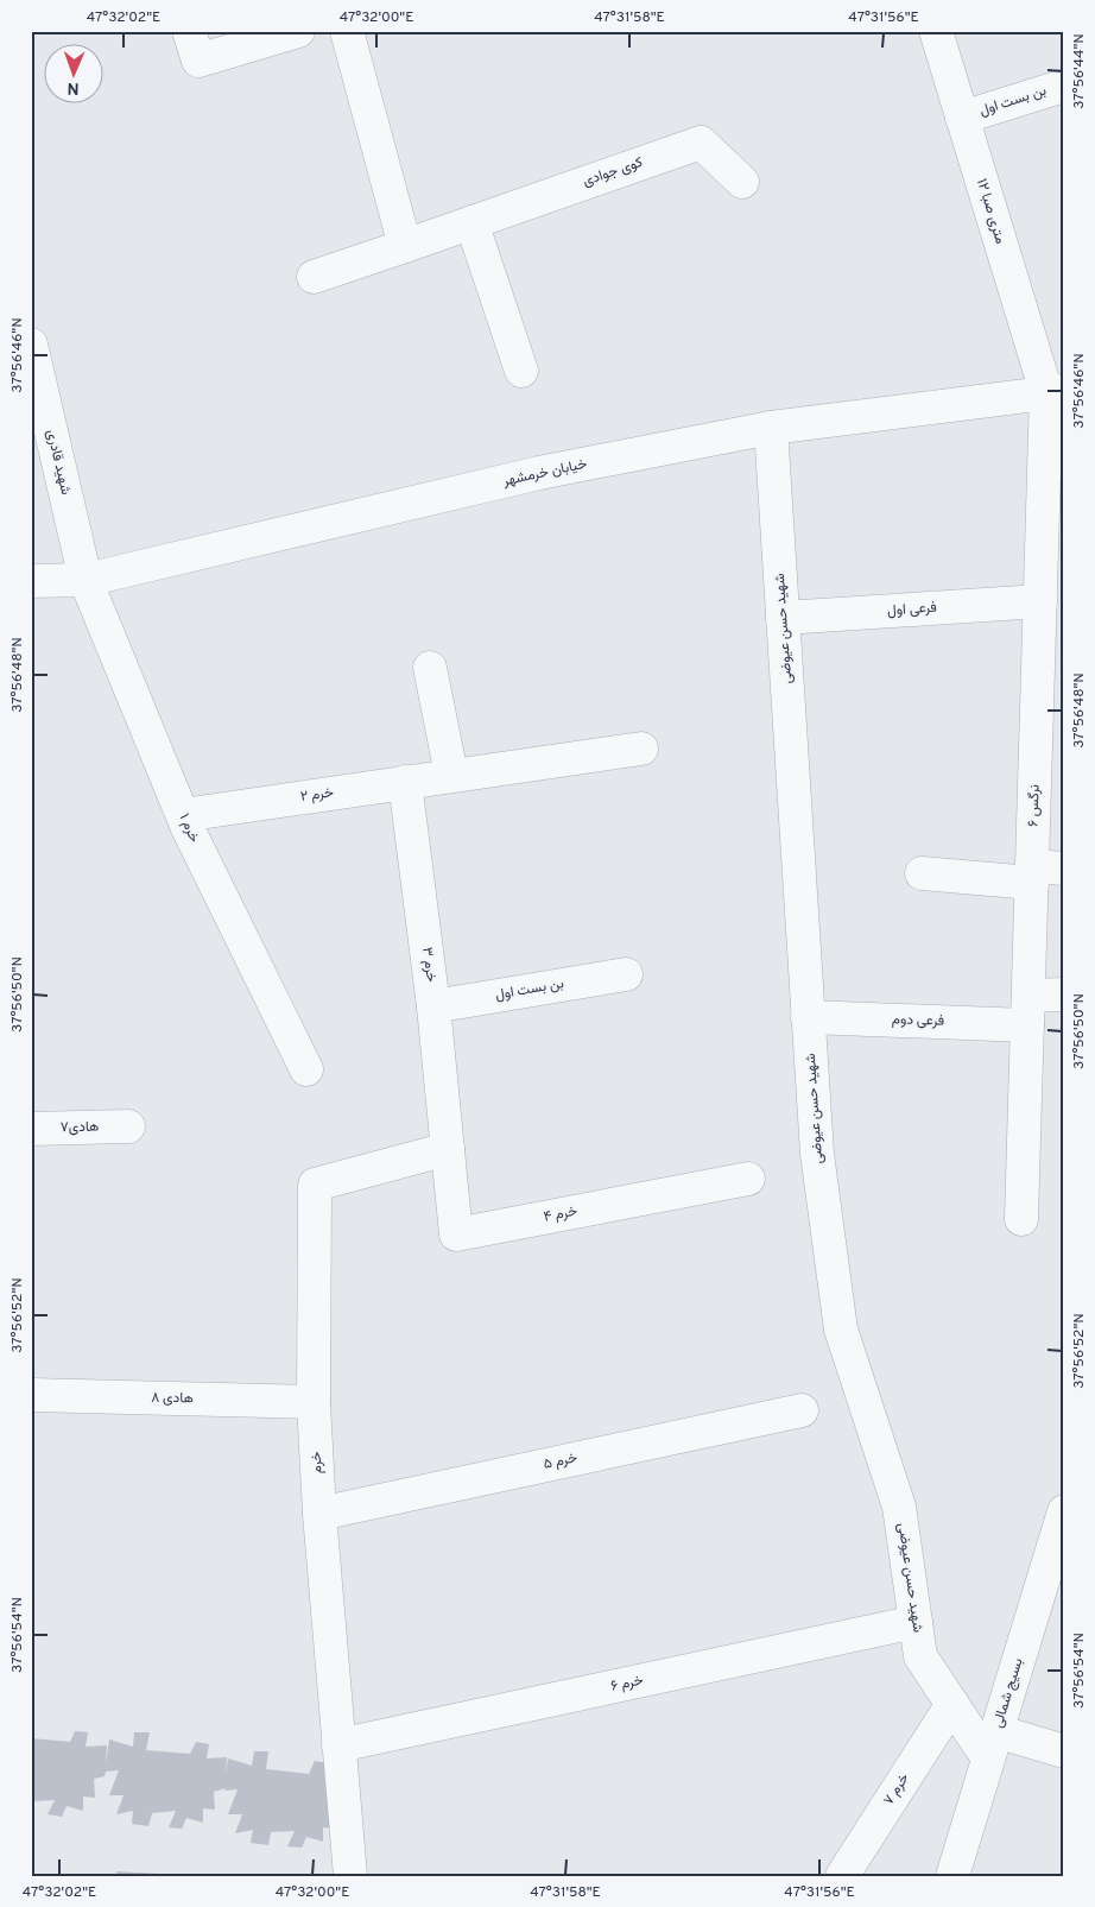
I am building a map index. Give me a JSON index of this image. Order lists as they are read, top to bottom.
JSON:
{
  "streets": {
    "street": [
      "بن بست اول",
      "کوی جوادی",
      "۱۲ متری صبا",
      "شهید قادری",
      "خیابان خرمشهر",
      "فرعی اول",
      "شهید حسن عیوضی",
      "خرم ۲",
      "نرگس ۶",
      "خرم ۱",
      "خرم ۳",
      "فرعی دوم",
      "هادی۷",
      "خرم ۴",
      "هادی ۸",
      "خرم ۵",
      "خرم",
      "خرم ۶",
      "بسیج شمالی",
      "خرم ۷"
    ]
  },
  "crossings": [
    ["بن بست اول", "۱۲ متری صبا"],
    ["بن بست اول", "خرم ۳"],
    ["۱۲ متری صبا", "خیابان خرمشهر"],
    ["۱۲ متری صبا", "نرگس ۶"],
    ["شهید قادری", "خیابان خرمشهر"],
    ["شهید قادری", "خرم ۱"],
    ["خیابان خرمشهر", "شهید حسن عیوضی"],
    ["خیابان خرمشهر", "نرگس ۶"],
    ["خیابان خرمشهر", "خرم ۱"],
    ["فرعی اول", "شهید حسن عیوضی"],
    ["فرعی اول", "نرگس ۶"],
    ["شهید حسن عیوضی", "فرعی دوم"],
    ["شهید حسن عیوضی", "خرم ۶"],
    ["شهید حسن عیوضی", "بسیج شمالی"],
    ["شهید حسن عیوضی", "خرم ۷"],
    ["خرم ۲", "خرم ۱"],
    ["خرم ۲", "خرم ۳"],
    ["نرگس ۶", "فرعی دوم"],
    ["خرم ۳", "خرم ۴"],
    ["خرم ۳", "خرم"],
    ["خرم ۴", "خرم"],
    ["هادی ۸", "خرم"],
    ["خرم ۵", "خرم"],
    ["خرم", "خرم ۶"]
  ],
  "north": "bottom",
  "coordinates": [
    "47°32'02\"E",
    "47°32'00\"E",
    "47°31'58\"E",
    "47°31'56\"E",
    "37°56'44\"N",
    "37°56'46\"N",
    "37°56'48\"N",
    "37°56'50\"N",
    "37°56'52\"N",
    "37°56'54\"N"
  ]
}
